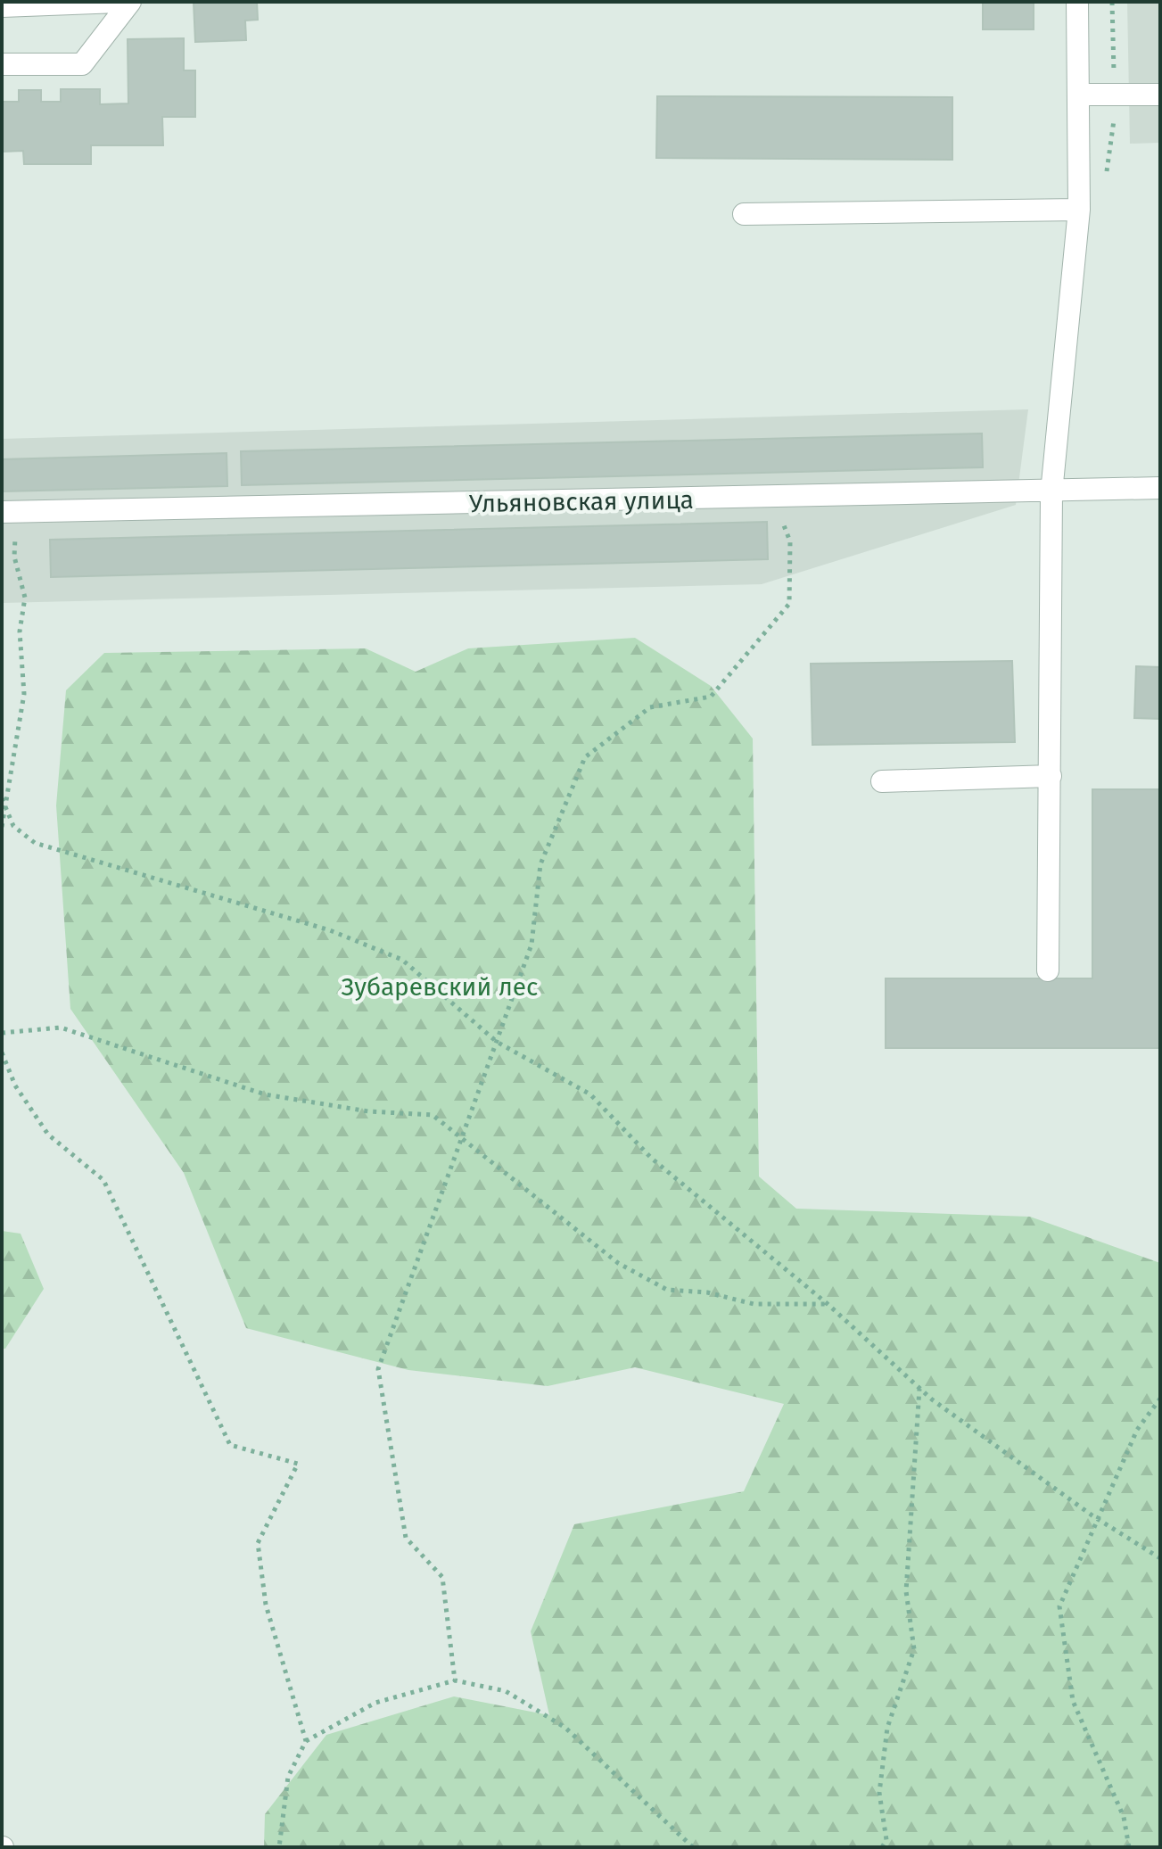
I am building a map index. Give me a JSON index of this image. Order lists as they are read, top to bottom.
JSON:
{
  "streets": {
    "street": ["Ульяновская улица"]
  },
  "parks": ["Зубаревский лес"]
}
